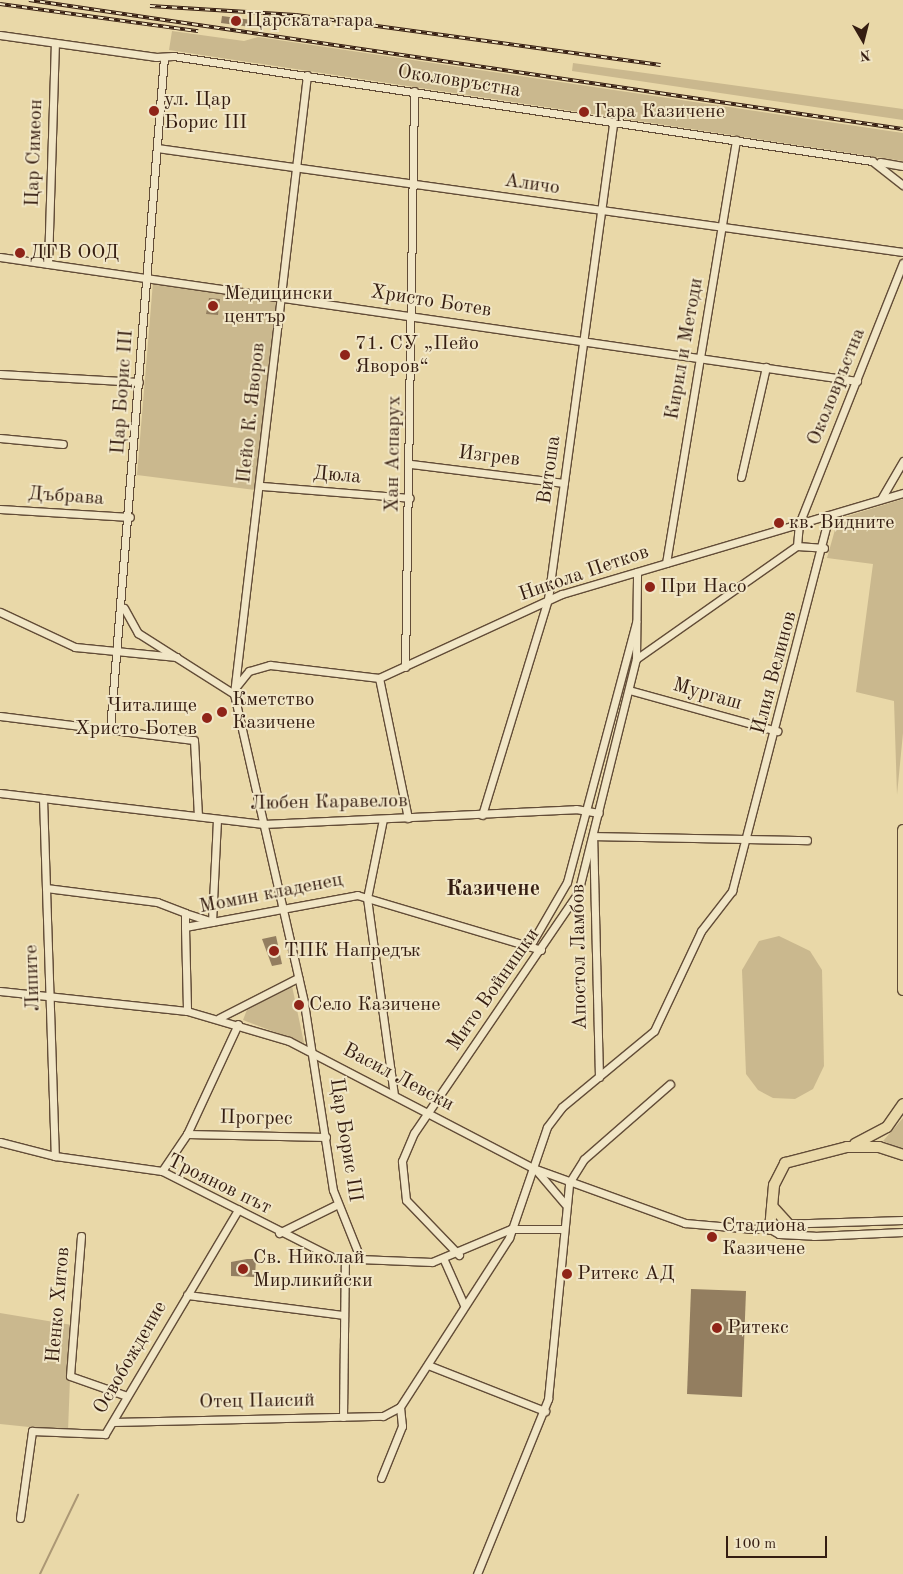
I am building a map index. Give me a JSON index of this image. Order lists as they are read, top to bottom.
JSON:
{
  "streets": {
    "street": [
      "Околовръстна",
      "Цар Симеон",
      "Аличо",
      "Христо Ботев",
      "Кирил и Методи",
      "Цар Борис III",
      "Пейо К. Яворов",
      "Хан Аспарух",
      "Изгрев",
      "Витоша",
      "Дюла",
      "Дъбрава",
      "Никола Петков",
      "Илия Велинов",
      "Мургаш",
      "Любен Каравелов",
      "Момин кладенец",
      "Апостол Ламбов",
      "Липите",
      "Мито Войнишки",
      "Васил Левски",
      "Прогрес",
      "Троянов път",
      "Ненко Хитов",
      "Освобождение",
      "Отец Паисий"
    ]
  },
  "crossings": [
    ["Околовръстна", "Цар Симеон"],
    ["Околовръстна", "Христо Ботев"],
    ["Околовръстна", "Кирил и Методи"],
    ["Околовръстна", "Цар Борис III"],
    ["Околовръстна", "Пейо К. Яворов"],
    ["Околовръстна", "Хан Аспарух"],
    ["Околовръстна", "Витоша"],
    ["Околовръстна", "Никола Петков"],
    ["Цар Симеон", "Христо Ботев"],
    ["Аличо", "Кирил и Методи"],
    ["Аличо", "Цар Борис III"],
    ["Аличо", "Пейо К. Яворов"],
    ["Аличо", "Хан Аспарух"],
    ["Аличо", "Витоша"],
    ["Христо Ботев", "Кирил и Методи"],
    ["Христо Ботев", "Цар Борис III"],
    ["Христо Ботев", "Пейо К. Яворов"],
    ["Христо Ботев", "Хан Аспарух"],
    ["Христо Ботев", "Витоша"],
    ["Кирил и Методи", "Никола Петков"],
    ["Цар Борис III", "Пейо К. Яворов"],
    ["Цар Борис III", "Дъбрава"],
    ["Цар Борис III", "Никола Петков"],
    ["Цар Борис III", "Любен Каравелов"],
    ["Цар Борис III", "Момин кладенец"],
    ["Цар Борис III", "Васил Левски"],
    ["Цар Борис III", "Прогрес"],
    ["Цар Борис III", "Троянов път"],
    ["Пейо К. Яворов", "Дюла"],
    ["Пейо К. Яворов", "Никола Петков"],
    ["Хан Аспарух", "Изгрев"],
    ["Хан Аспарух", "Дюла"],
    ["Хан Аспарух", "Никола Петков"],
    ["Изгрев", "Витоша"],
    ["Витоша", "Никола Петков"],
    ["Витоша", "Любен Каравелов"],
    ["Никола Петков", "Илия Велинов"],
    ["Никола Петков", "Мито Войнишки"],
    ["Илия Велинов", "Мургаш"],
    ["Илия Велинов", "Апостол Ламбов"],
    ["Илия Велинов", "Васил Левски"],
    ["Мургаш", "Мито Войнишки"],
    ["Любен Каравелов", "Липите"],
    ["Любен Каравелов", "Мито Войнишки"],
    ["Момин кладенец", "Липите"],
    ["Момин кладенец", "Мито Войнишки"],
    ["Апостол Ламбов", "Мито Войнишки"],
    ["Липите", "Васил Левски"],
    ["Липите", "Троянов път"],
    ["Мито Войнишки", "Васил Левски"],
    ["Троянов път", "Освобождение"],
    ["Ненко Хитов", "Освобождение"],
    ["Освобождение", "Отец Паисий"]
  ],
  "districts": ["Казичене"],
  "places": [
    "Царската гара",
    "ул. Цар Борис ІІІ",
    "Гара Казичене",
    "ДГВ ООД",
    "Медицински център",
    "71. СУ „Пейо Яворов“",
    "кв. Видните",
    "При Насо",
    "Кметство Казичене",
    "Читалище Христо Ботев",
    "ТПК Напредък",
    "Село Казичене",
    "Стадиона Казичене",
    "Св. Николай Мирликийски",
    "Ритекс АД",
    "Ритекс"
  ],
  "scale_bar": "100 m",
  "north": "bottom"
}
